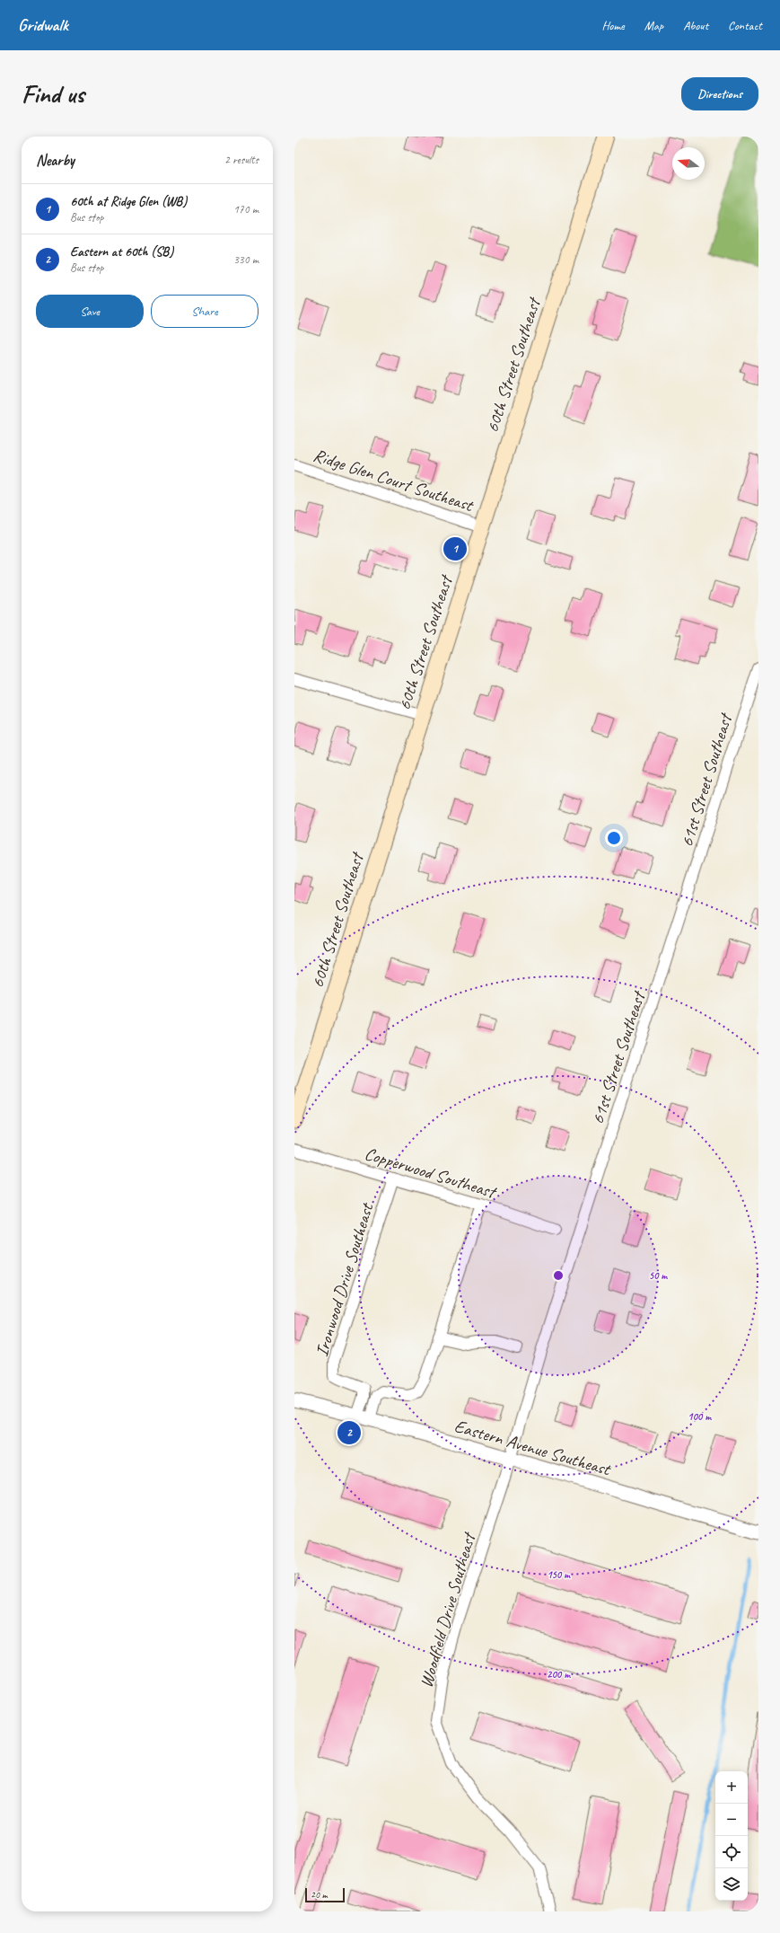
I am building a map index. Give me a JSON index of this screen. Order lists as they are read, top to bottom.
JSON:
{
  "streets": {
    "main road": ["60th Street Southeast"],
    "street": [
      "Ridge Glen Court Southeast",
      "61st Street Southeast",
      "Copperwood Southeast",
      "Ironwood Drive Southeast",
      "Eastern Avenue Southeast",
      "Woodfield Drive Southeast"
    ]
  },
  "crossings": [
    ["60th Street Southeast", "Ridge Glen Court Southeast"],
    ["61st Street Southeast", "Eastern Avenue Southeast"],
    ["61st Street Southeast", "Woodfield Drive Southeast"],
    ["Copperwood Southeast", "Ironwood Drive Southeast"],
    ["Ironwood Drive Southeast", "Eastern Avenue Southeast"],
    ["Eastern Avenue Southeast", "Woodfield Drive Southeast"]
  ],
  "scale_bar": "20 m",
  "north": "left",
  "page": {
    "header": "Gridwalk",
    "nav": [
      "Home",
      "Map",
      "About",
      "Contact"
    ],
    "buttons": [
      "Directions",
      ["Save", "Share"]
    ],
    "title": "Find us",
    "heading": ["Nearby", "2 results"],
    "list": [
      {
        "mark": "1",
        "name": "60th at Ridge Glen (WB)",
        "note": "Bus stop",
        "value": "170 m"
      },
      {
        "mark": "2",
        "name": "Eastern at 60th (SB)",
        "note": "Bus stop",
        "value": "330 m"
      }
    ],
    "pins": ["1", "2"],
    "map_buttons": ["+", "−"],
    "scale": "20 m"
  },
  "rings": [
    "50 m",
    "100 m",
    "150 m",
    "200 m"
  ]
}
